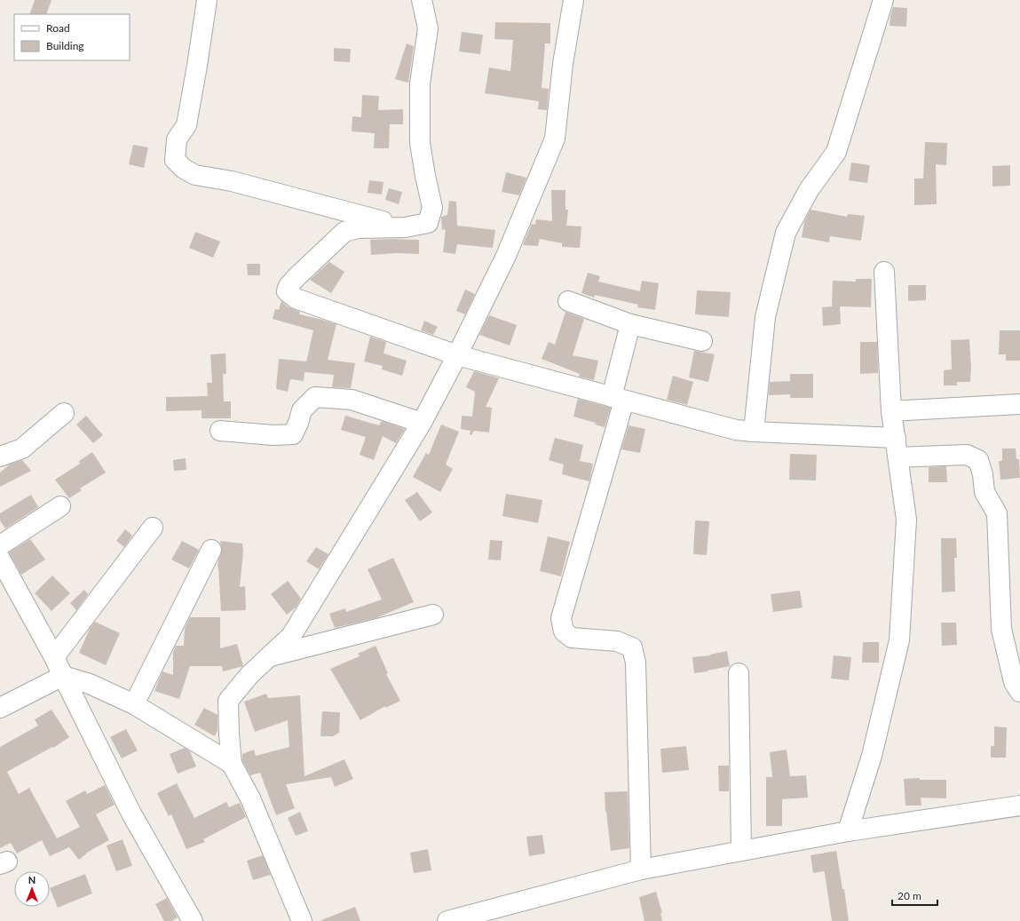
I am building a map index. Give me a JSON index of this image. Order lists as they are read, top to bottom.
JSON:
{
  "legend": ["Road", "Building"],
  "scale_bar": "20 m",
  "north": "top"
}
